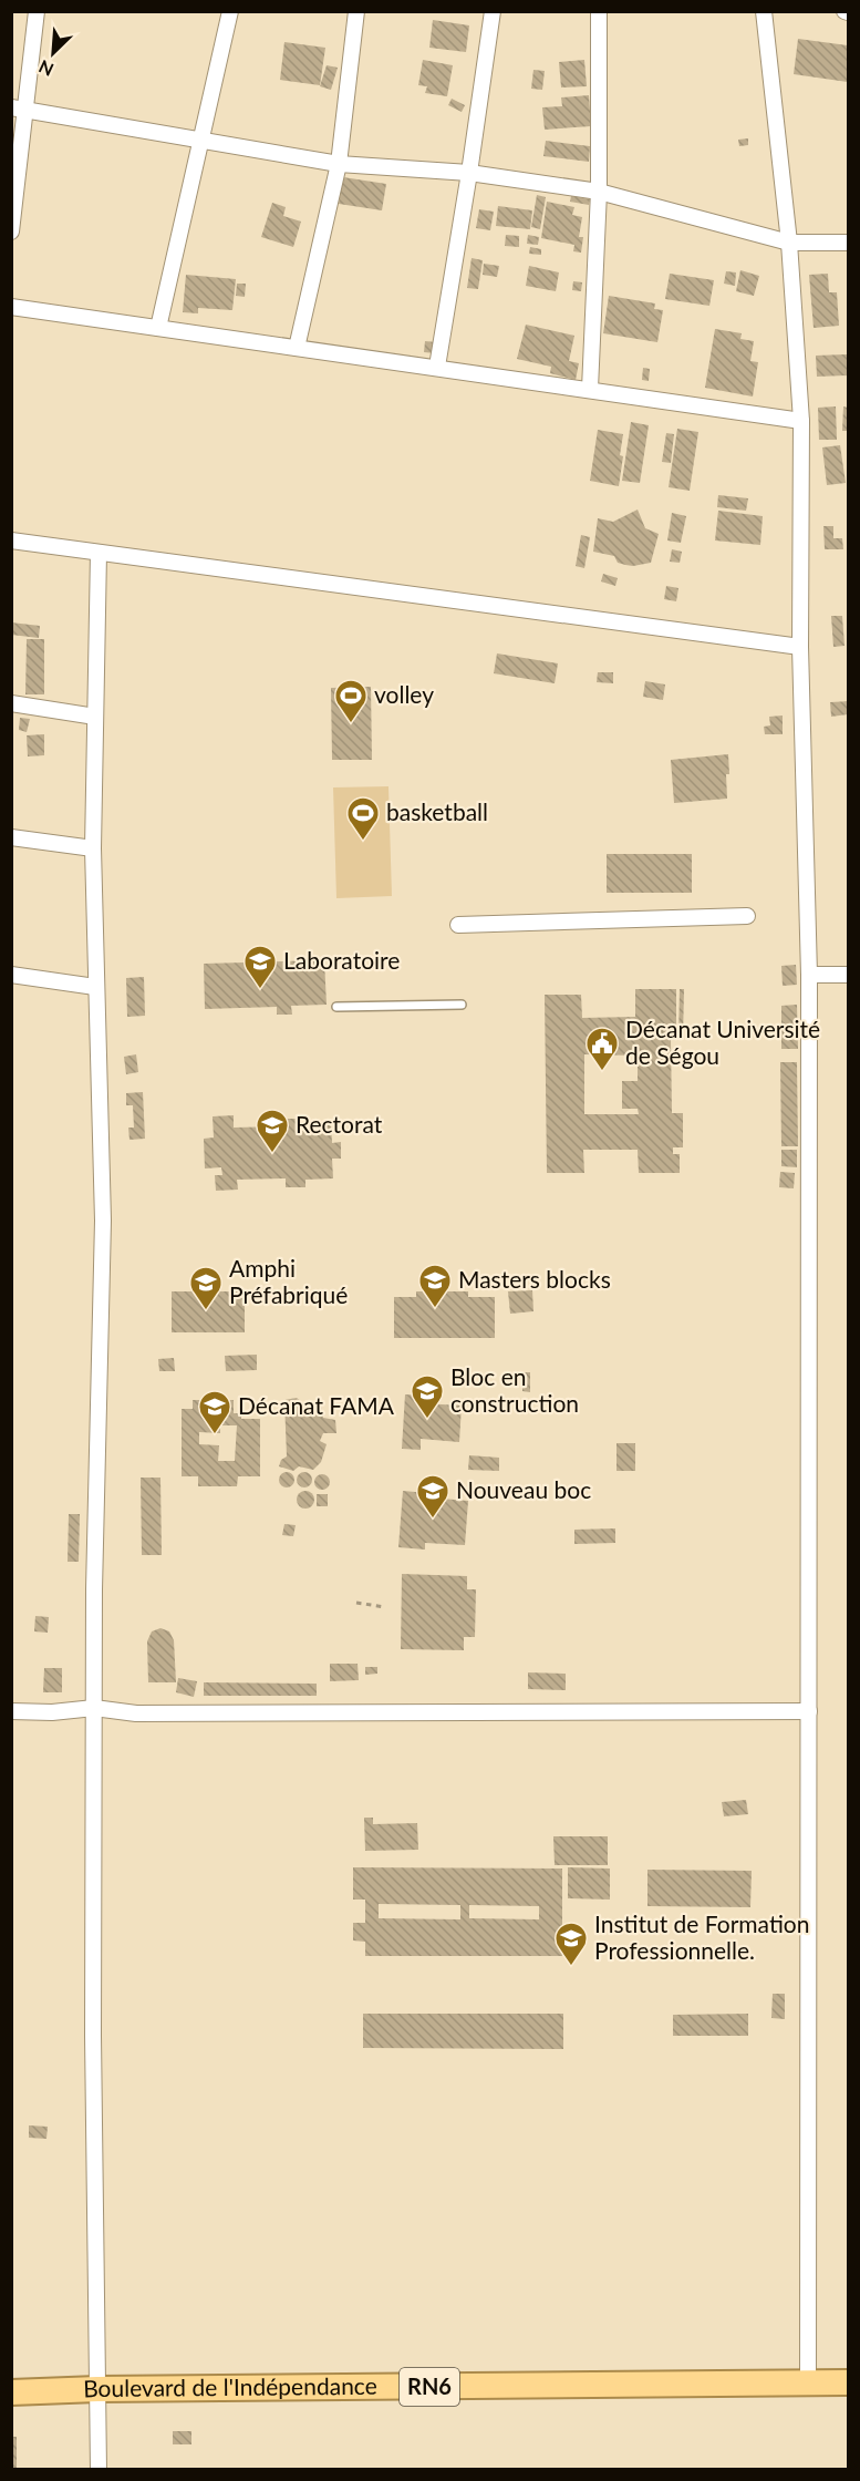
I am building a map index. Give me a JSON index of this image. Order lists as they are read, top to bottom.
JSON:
{
  "streets": {
    "highway": ["RN6", "Boulevard de l'Indépendance"]
  },
  "places": {
    "sports": ["volley", "basketball"],
    "school or university": [
      "Laboratoire",
      "Rectorat",
      "Masters blocks",
      "Amphi Préfabriqué",
      "Bloc en construction",
      "Décanat FAMA",
      "Nouveau boc",
      "Institut de Formation Professionnelle."
    ],
    "public building": ["Décanat Université de Ségou"]
  },
  "north": "bottom left"
}
